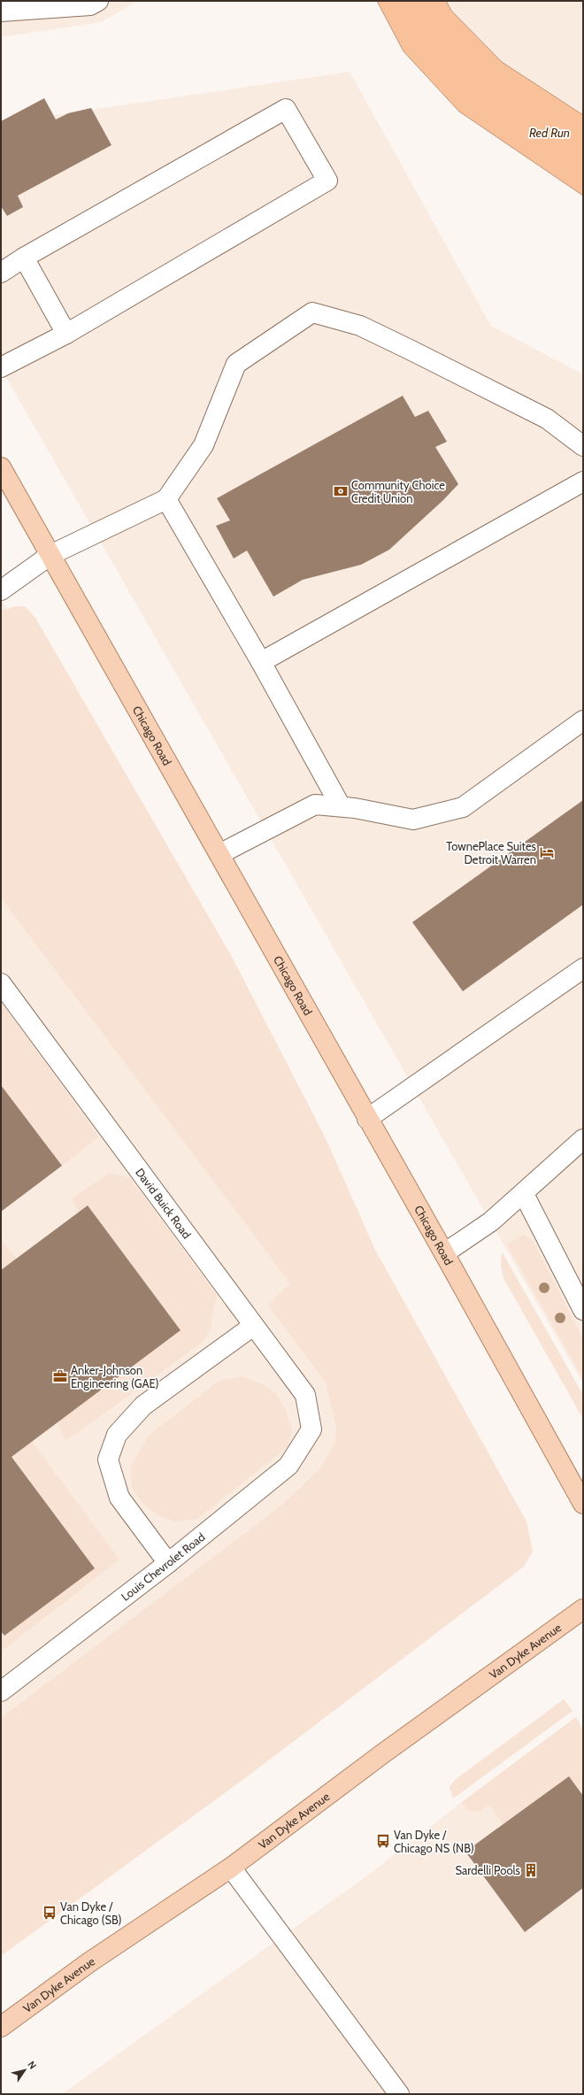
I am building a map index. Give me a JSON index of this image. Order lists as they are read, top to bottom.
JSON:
{
  "streets": {
    "main road": ["Chicago Road", "Van Dyke Avenue"],
    "lane": ["David Buick Road", "Louis Chevrolet Road"]
  },
  "crossings": [
    ["David Buick Road", "Louis Chevrolet Road"]
  ],
  "water": ["Red Run"],
  "places": {
    "bank": ["Community Choice Credit Union"],
    "hotel": ["TownePlace Suites Detroit Warren"],
    "office": ["Anker-Johnson Engineering (GAE)"],
    "bus stop": ["Van Dyke / Chicago NS (NB)", "Van Dyke / Chicago (SB)"],
    "building": ["Sardelli Pools"]
  },
  "north": "top right"
}
